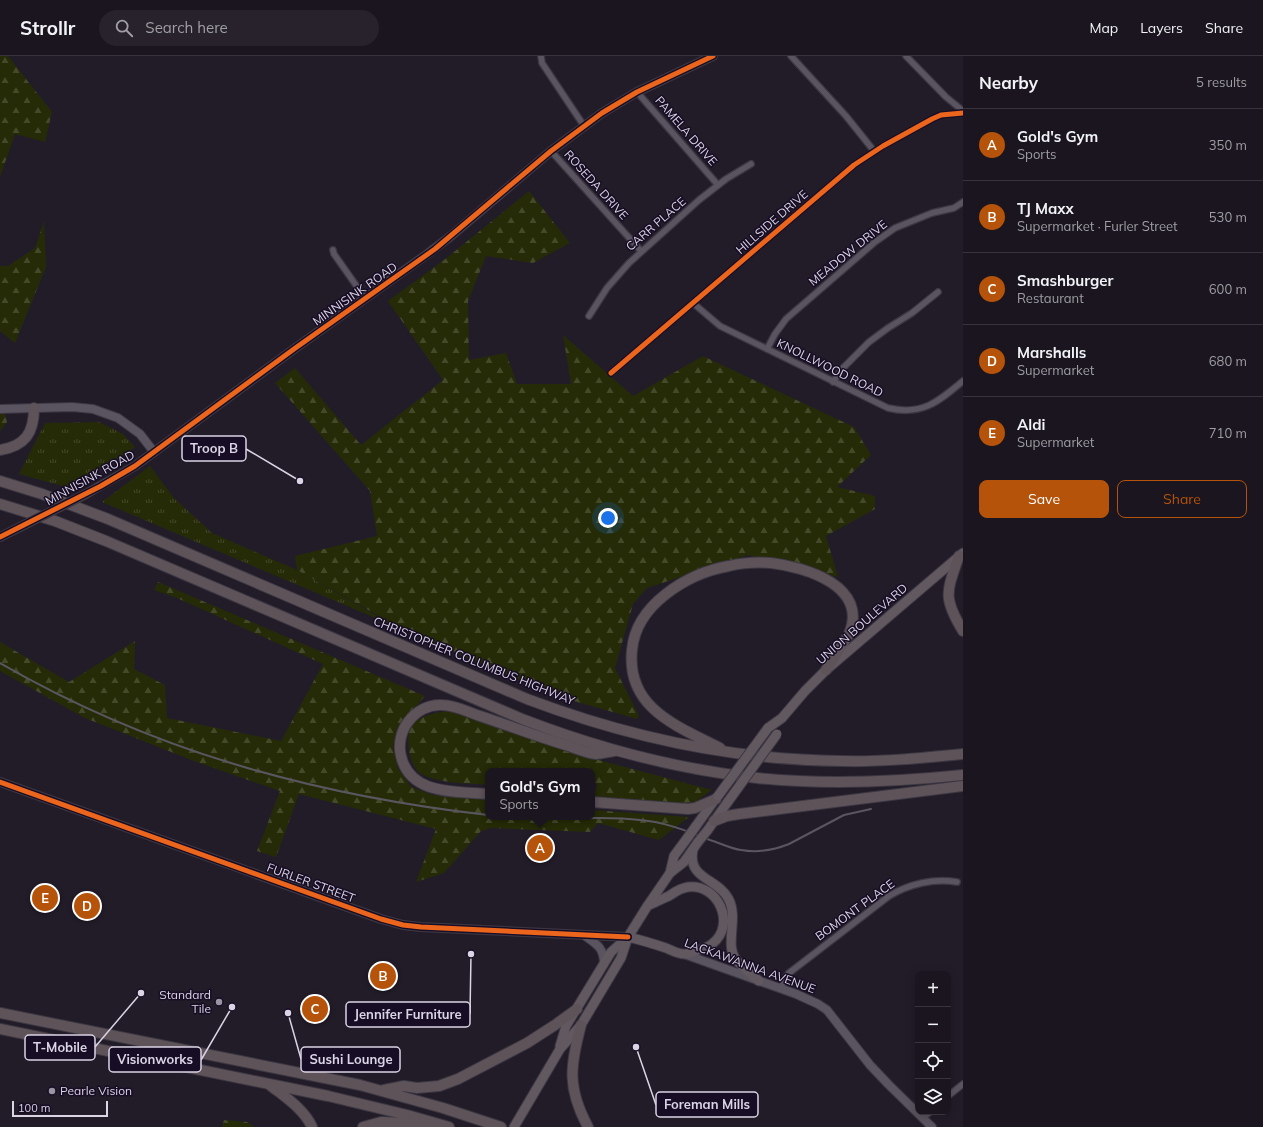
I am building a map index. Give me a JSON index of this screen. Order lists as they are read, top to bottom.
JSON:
{
  "streets": {
    "highway": ["CHRISTOPHER COLUMBUS HIGHWAY"],
    "main road": ["UNION BOULEVARD", "LACKAWANNA AVENUE"],
    "street": [
      "PAMELA DRIVE",
      "ROSEDA DRIVE",
      "HILLSIDE DRIVE",
      "CARR PLACE",
      "MEADOW DRIVE",
      "MINNISINK ROAD",
      "KNOLLWOOD ROAD",
      "FURLER STREET",
      "BOMONT PLACE"
    ]
  },
  "crossings": [
    ["PAMELA DRIVE", "CARR PLACE"],
    ["PAMELA DRIVE", "MINNISINK ROAD"],
    ["ROSEDA DRIVE", "CARR PLACE"],
    ["ROSEDA DRIVE", "MINNISINK ROAD"],
    ["HILLSIDE DRIVE", "KNOLLWOOD ROAD"],
    ["MEADOW DRIVE", "KNOLLWOOD ROAD"],
    ["UNION BOULEVARD", "FURLER STREET"],
    ["UNION BOULEVARD", "LACKAWANNA AVENUE"],
    ["FURLER STREET", "LACKAWANNA AVENUE"],
    ["BOMONT PLACE", "LACKAWANNA AVENUE"]
  ],
  "places": [
    "Troop B",
    "Jennifer Furniture",
    "T-Mobile",
    "Standard Tile",
    "Visionworks",
    "Sushi Lounge",
    "Foreman Mills",
    "Pearle Vision"
  ],
  "scale_bar": "100 m",
  "page": {
    "header": "Strollr",
    "search": "Search here",
    "nav": ["Map", "Layers", "Share"],
    "heading": ["Nearby", "5 results"],
    "list": [
      {
        "mark": "A",
        "name": "Gold's Gym",
        "note": "Sports",
        "value": "350 m"
      },
      {
        "mark": "B",
        "name": "TJ Maxx",
        "note": "Supermarket · Furler Street",
        "value": "530 m"
      },
      {
        "mark": "C",
        "name": "Smashburger",
        "note": "Restaurant",
        "value": "600 m"
      },
      {
        "mark": "D",
        "name": "Marshalls",
        "note": "Supermarket",
        "value": "680 m"
      },
      {
        "mark": "E",
        "name": "Aldi",
        "note": "Supermarket",
        "value": "710 m"
      }
    ],
    "buttons": ["Save", "Share"],
    "popup": ["Gold's Gym", "Sports"],
    "pins": [
      "A",
      "E",
      "D",
      "B",
      "C"
    ],
    "map_buttons": ["+", "−"],
    "scale": "100 m"
  }
}
